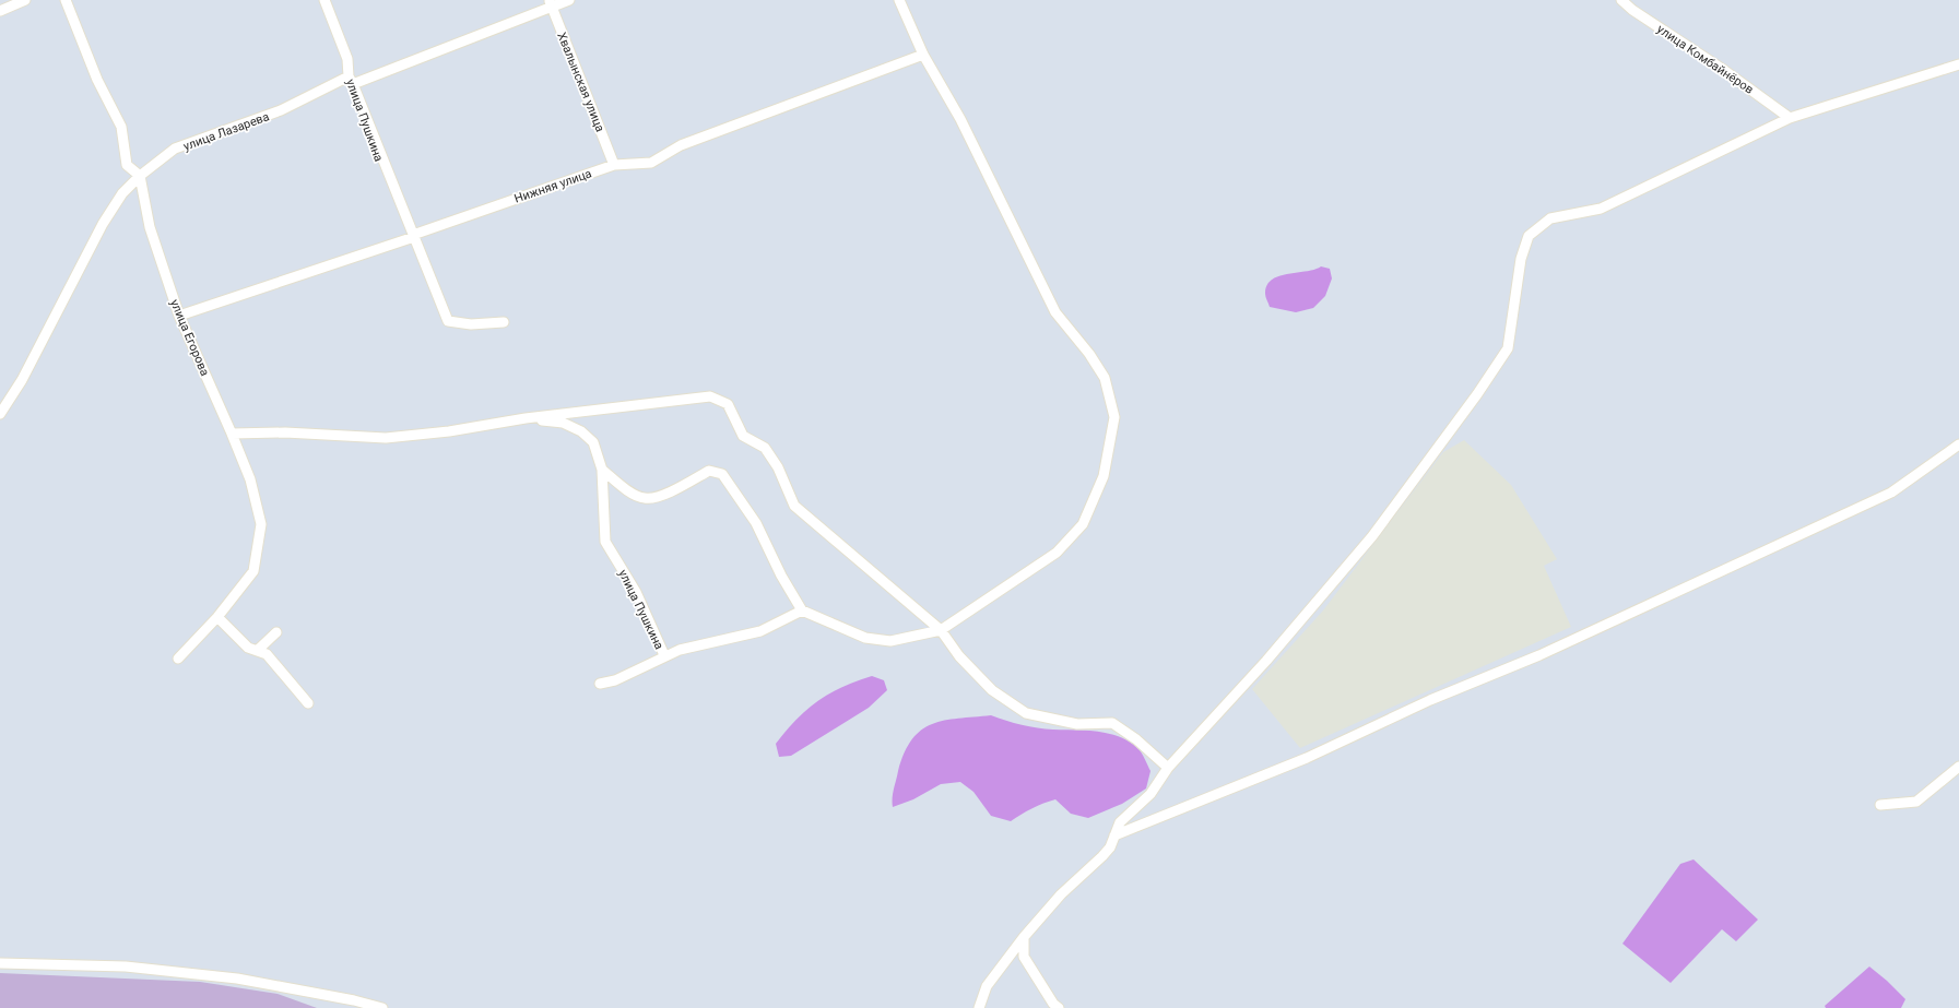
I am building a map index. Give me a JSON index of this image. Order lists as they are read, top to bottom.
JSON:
{
  "streets": {
    "street": [
      "улица Комбайнёров",
      "Хвалынская улица",
      "улица Пушкина",
      "улица Лазарева",
      "Нижняя улица",
      "улица Егорова"
    ]
  },
  "crossings": [
    ["Хвалынская улица", "улица Лазарева"],
    ["Хвалынская улица", "Нижняя улица"],
    ["улица Пушкина", "улица Лазарева"],
    ["улица Пушкина", "Нижняя улица"],
    ["улица Лазарева", "улица Егорова"],
    ["Нижняя улица", "улица Егорова"]
  ]
}
